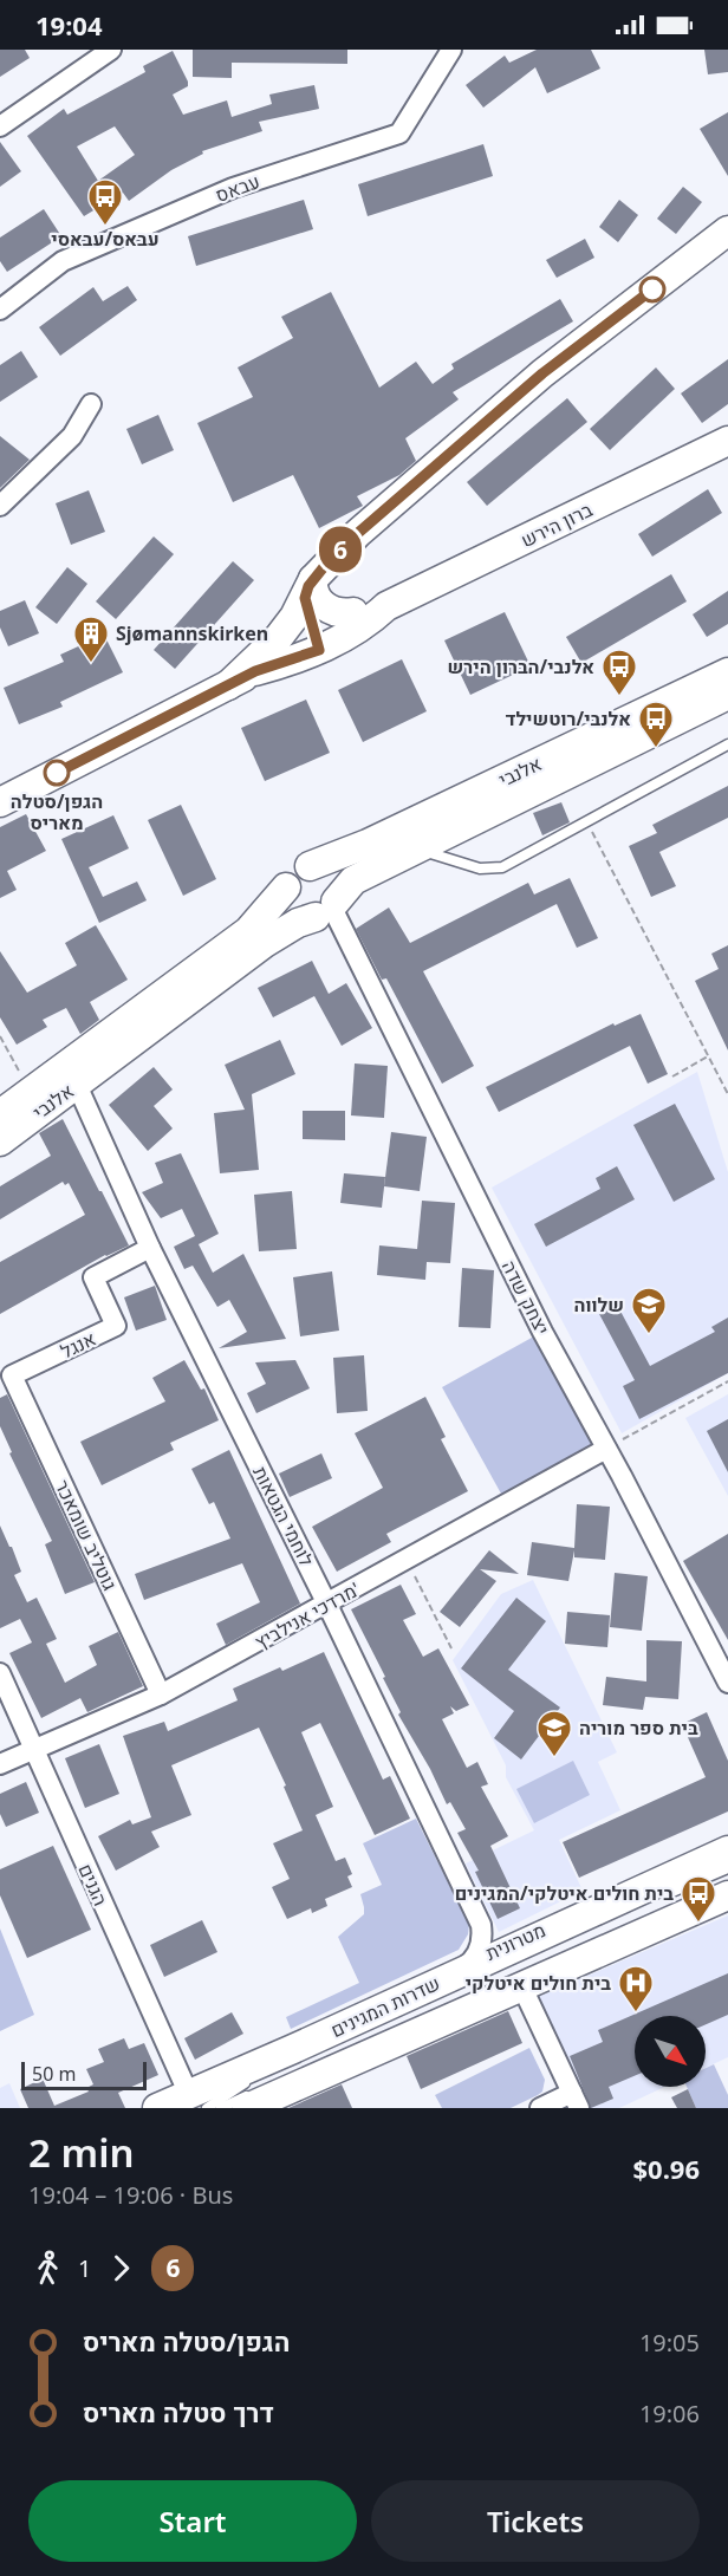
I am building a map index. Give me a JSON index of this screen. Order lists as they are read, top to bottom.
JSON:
{
  "streets": {
    "street": [
      "עבאס",
      "ברון הירש",
      "אלנבי",
      "יצחק שדה",
      "אנגל",
      "לוחמי הגטאות",
      "גוטליב שומאכר",
      "מרדכי אנילביץ'",
      "הגנים",
      "שדרות המגינים"
    ],
    "lane": ["מטרונית"]
  },
  "crossings": [
    ["אלנבי", "יצחק שדה"],
    ["אלנבי", "לוחמי הגטאות"],
    ["יצחק שדה", "מרדכי אנילביץ'"],
    ["אנגל", "לוחמי הגטאות"],
    ["אנגל", "גוטליב שומאכר"],
    ["לוחמי הגטאות", "מרדכי אנילביץ'"],
    ["לוחמי הגטאות", "שדרות המגינים"],
    ["גוטליב שומאכר", "מרדכי אנילביץ'"],
    ["מרדכי אנילביץ'", "הגנים"],
    ["הגנים", "שדרות המגינים"]
  ],
  "places": {
    "bus stop": [
      "עבאס/עבאסי",
      "אלנבי/הברון הירש",
      "אלנבי/רוטשילד",
      "בית חולים איטלקי/המגינים"
    ],
    "building": ["Sjømannskirken"],
    "other": ["הגפן/סטלה מאריס"],
    "school or university": ["שלווה", "בית ספר מוריה"],
    "hospital": ["בית חולים איטלקי"]
  },
  "lines": ["bus line 6"],
  "scale_bar": "50 m",
  "north": "bottom right",
  "page": {
    "status": "19:04",
    "on_map": "6",
    "scale": "50 m",
    "heading": ["2 min", "19:04 – 19:06 · Bus", "$0.96"],
    "legs": ["1", "6"],
    "list": [
      {
        "name": "הגפן/סטלה מאריס",
        "value": "19:05"
      },
      {
        "name": "דרך סטלה מאריס",
        "value": "19:06"
      }
    ],
    "buttons": ["Start", "Tickets"]
  }
}
